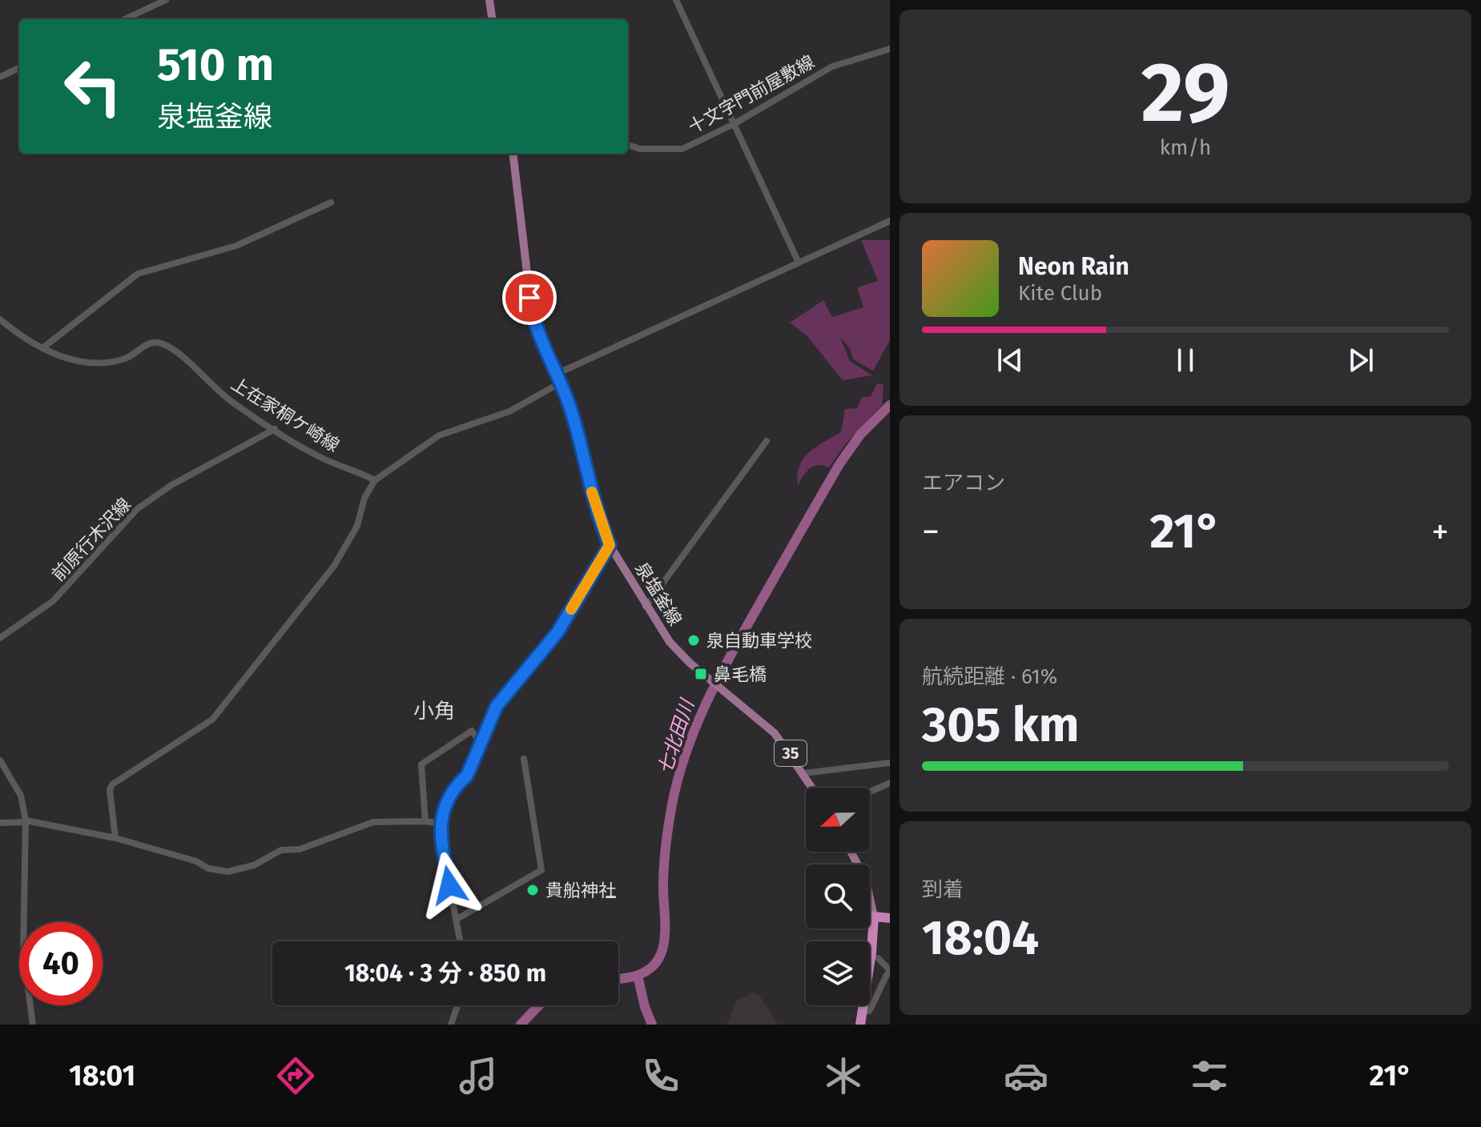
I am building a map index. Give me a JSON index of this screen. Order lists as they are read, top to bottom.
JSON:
{
  "streets": {
    "main road": ["泉塩釜線", "35"],
    "street": ["十文字門前屋敷線", "上在家桐ケ崎線", "前原行木沢線"]
  },
  "crossings": [
    ["上在家桐ケ崎線", "前原行木沢線"],
    ["泉塩釜線", "35"]
  ],
  "districts": ["小角"],
  "water": ["七北田川"],
  "places": {
    "other": ["泉自動車学校", "貴船神社"],
    "transit": ["鼻毛橋"]
  },
  "north": "left",
  "page": {
    "tile": [
      ["29", "km/h"],
      "エアコン",
      ["航続距離 · 61%", "305 km"],
      ["到着", "18:04"]
    ],
    "turn": ["510 m", "泉塩釜線"],
    "song": ["Neon Rain", "Kite Club"],
    "heat": ["−", "21°", "+"],
    "limit": "40",
    "trip": "18:04 · 3 分 · 850 m",
    "tabs": ["18:01", "21°"]
  }
}
